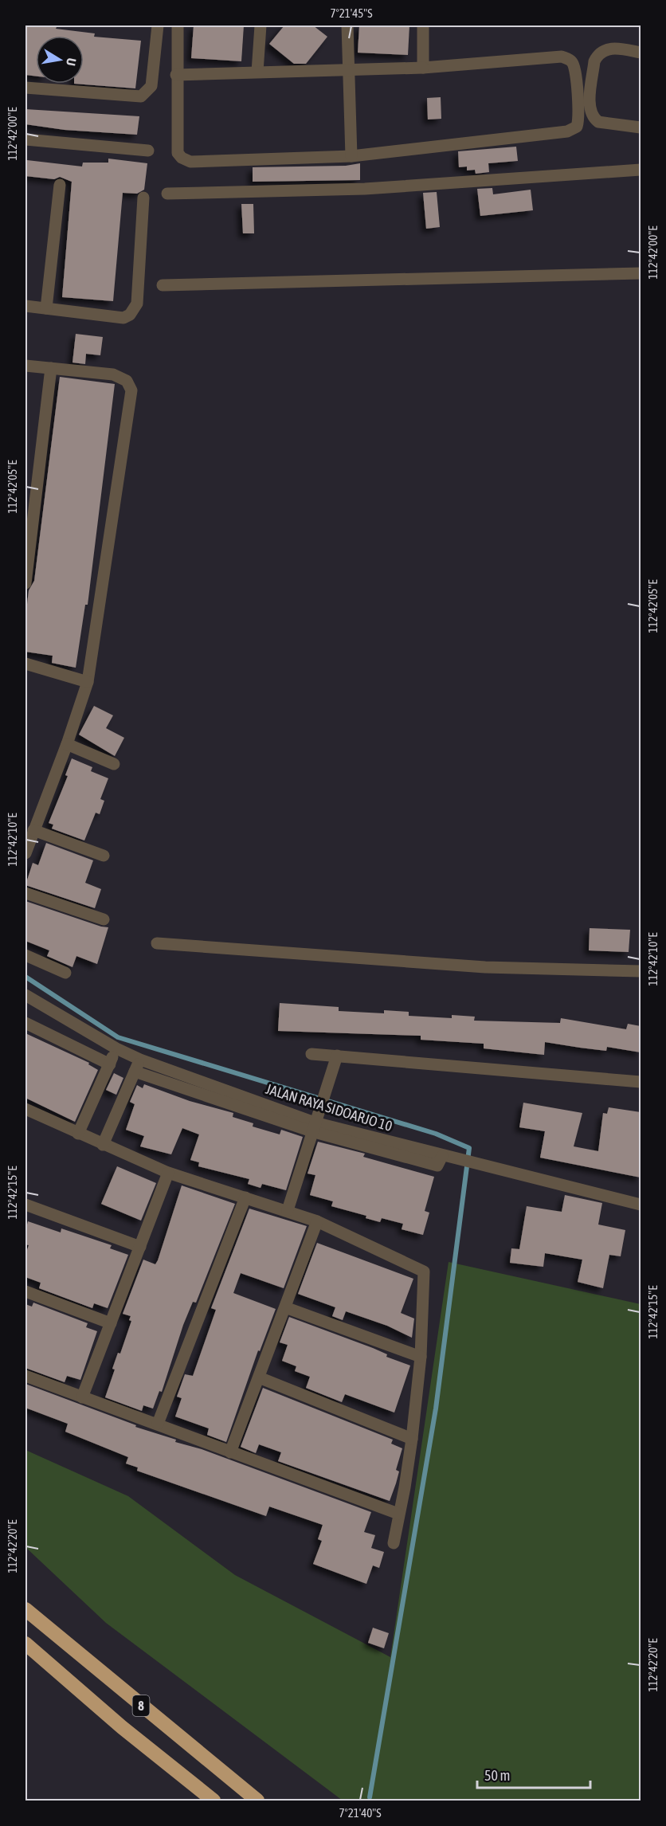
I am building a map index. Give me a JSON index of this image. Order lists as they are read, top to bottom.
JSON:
{
  "streets": {
    "highway": ["8"],
    "street": ["JALAN RAYA SIDOARJO 10"]
  },
  "scale_bar": "50 m",
  "north": "right",
  "coordinates": [
    "7°21'45\"S",
    "112°42'00\"E",
    "112°42'05\"E",
    "112°42'10\"E",
    "112°42'15\"E",
    "112°42'20\"E",
    "7°21'40\"S"
  ]
}
